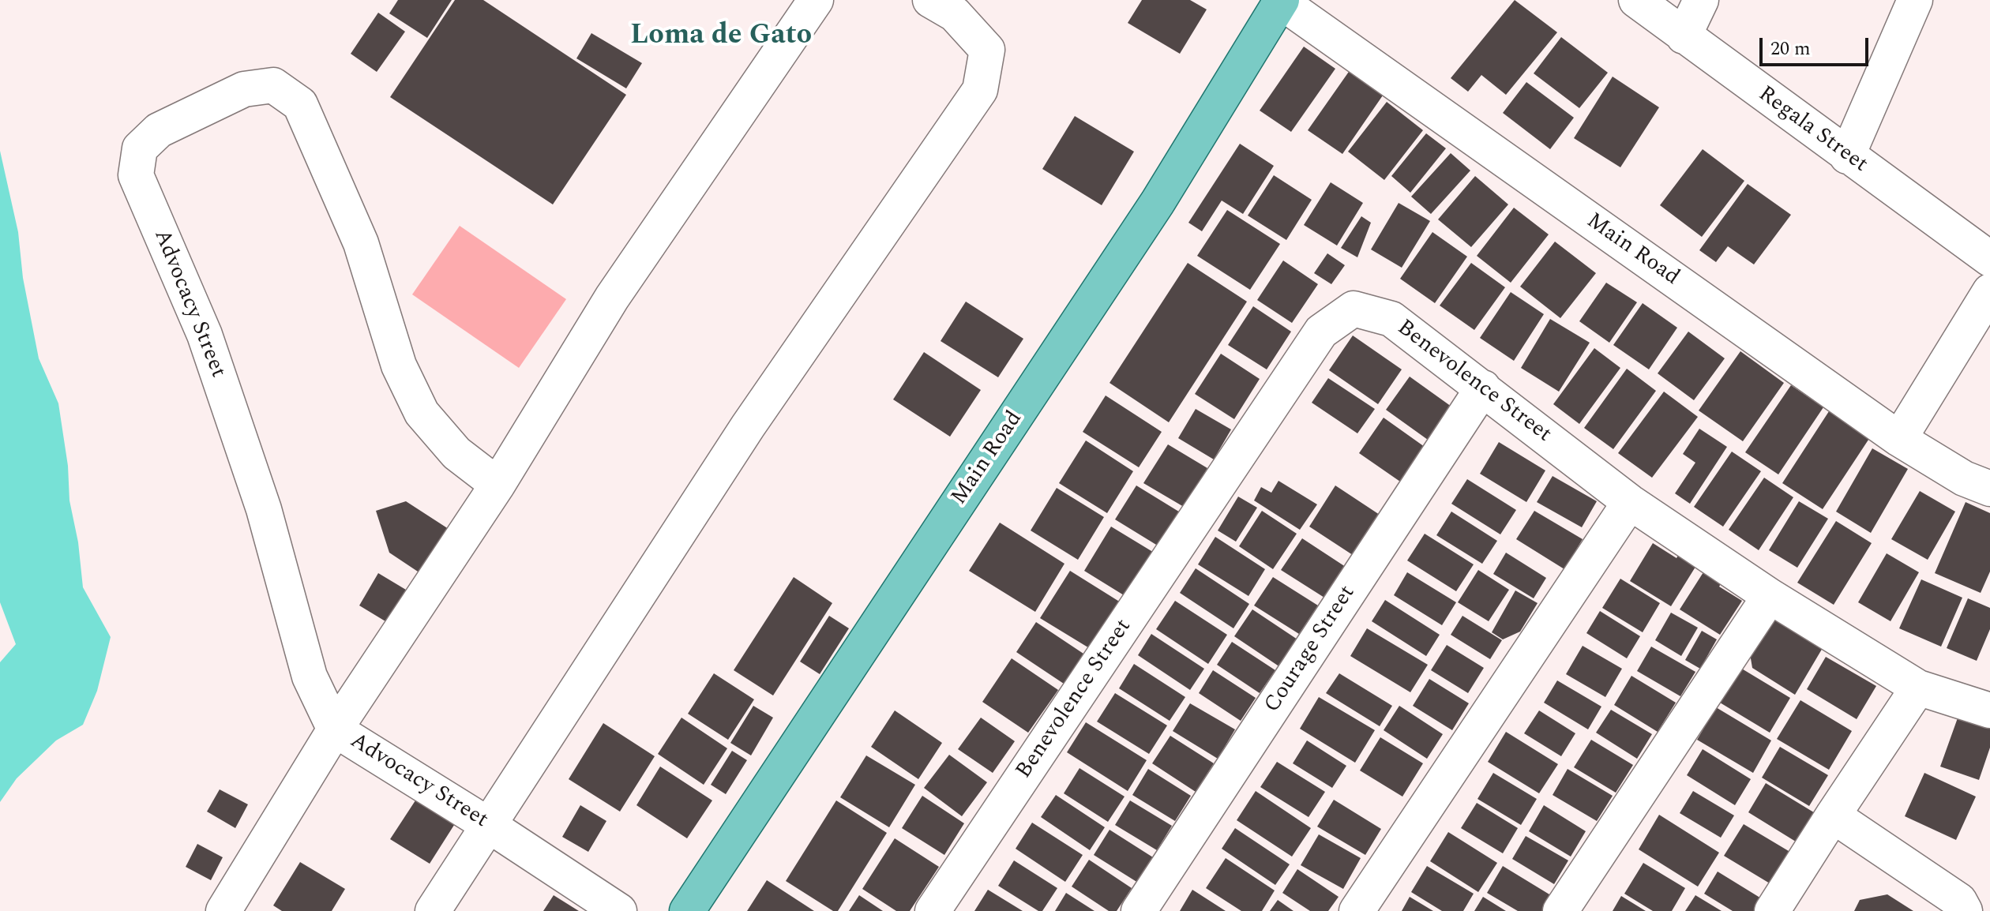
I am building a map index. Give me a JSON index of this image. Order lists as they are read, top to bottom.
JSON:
{
  "streets": {
    "main road": ["Main Road"],
    "street": [
      "Regala Street",
      "Advocacy Street",
      "Benevolence Street",
      "Courage Street"
    ]
  },
  "crossings": [
    ["Benevolence Street", "Courage Street"]
  ],
  "districts": ["Loma de Gato"],
  "scale_bar": "20 m"
}
